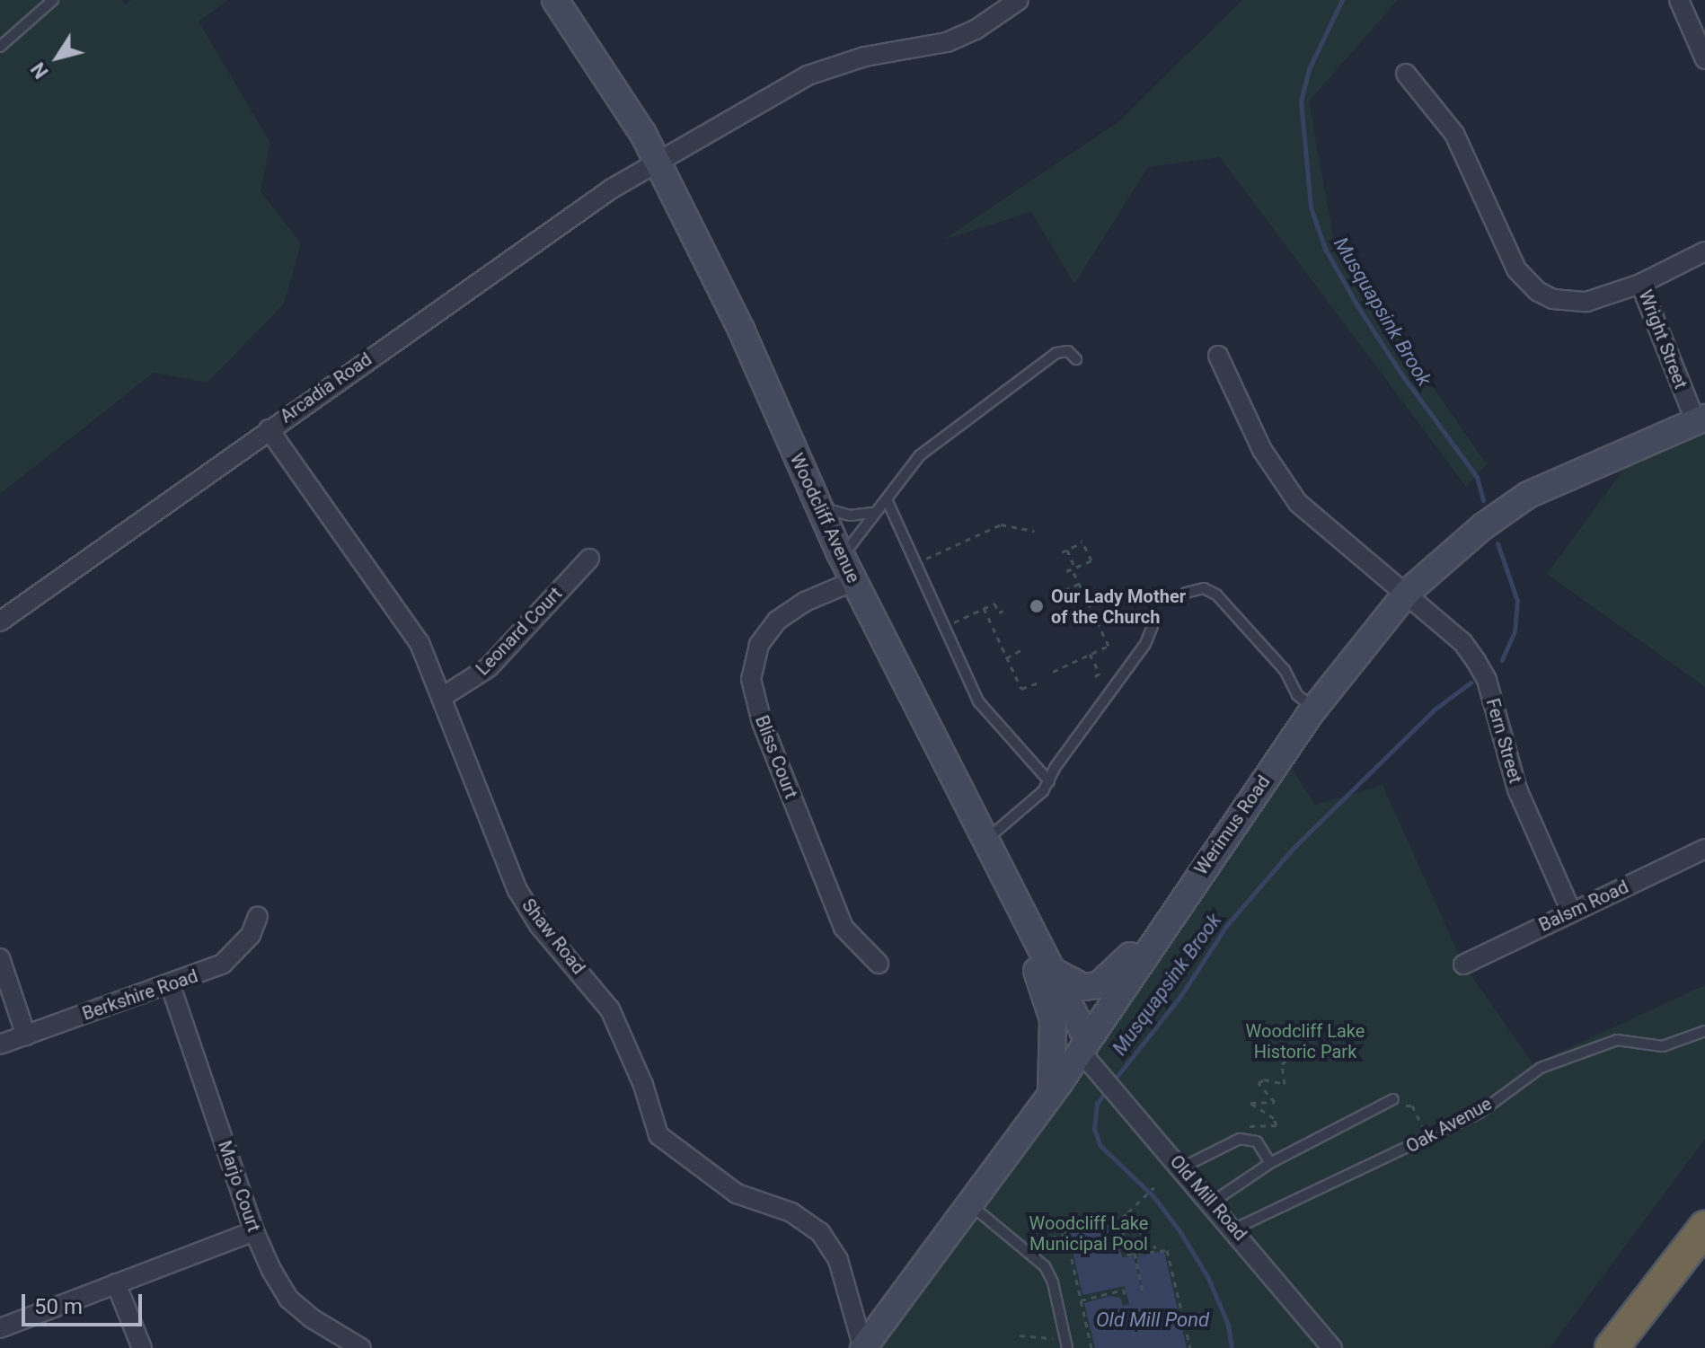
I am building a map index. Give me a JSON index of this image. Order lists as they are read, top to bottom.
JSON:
{
  "streets": {
    "main road": ["Woodcliff Avenue", "Werimus Road"],
    "street": [
      "Wright Street",
      "Arcadia Road",
      "Leonard Court",
      "Fern Street",
      "Bliss Court",
      "Balsm Road",
      "Shaw Road",
      "Berkshire Road",
      "Marjo Court",
      "Old Mill Road"
    ],
    "lane": ["Oak Avenue"]
  },
  "crossings": [
    ["Wright Street", "Werimus Road"],
    ["Arcadia Road", "Woodcliff Avenue"],
    ["Arcadia Road", "Shaw Road"],
    ["Woodcliff Avenue", "Bliss Court"],
    ["Woodcliff Avenue", "Werimus Road"],
    ["Woodcliff Avenue", "Old Mill Road"],
    ["Leonard Court", "Shaw Road"],
    ["Fern Street", "Werimus Road"],
    ["Fern Street", "Balsm Road"],
    ["Werimus Road", "Shaw Road"],
    ["Werimus Road", "Old Mill Road"],
    ["Berkshire Road", "Marjo Court"],
    ["Oak Avenue", "Old Mill Road"]
  ],
  "water": ["Musquapsink Brook", "Old Mill Pond"],
  "parks": ["Woodcliff Lake Historic Park", "Woodcliff Lake Municipal Pool"],
  "places": ["Our Lady Mother of the Church"],
  "scale_bar": "50 m",
  "north": "bottom left"
}
